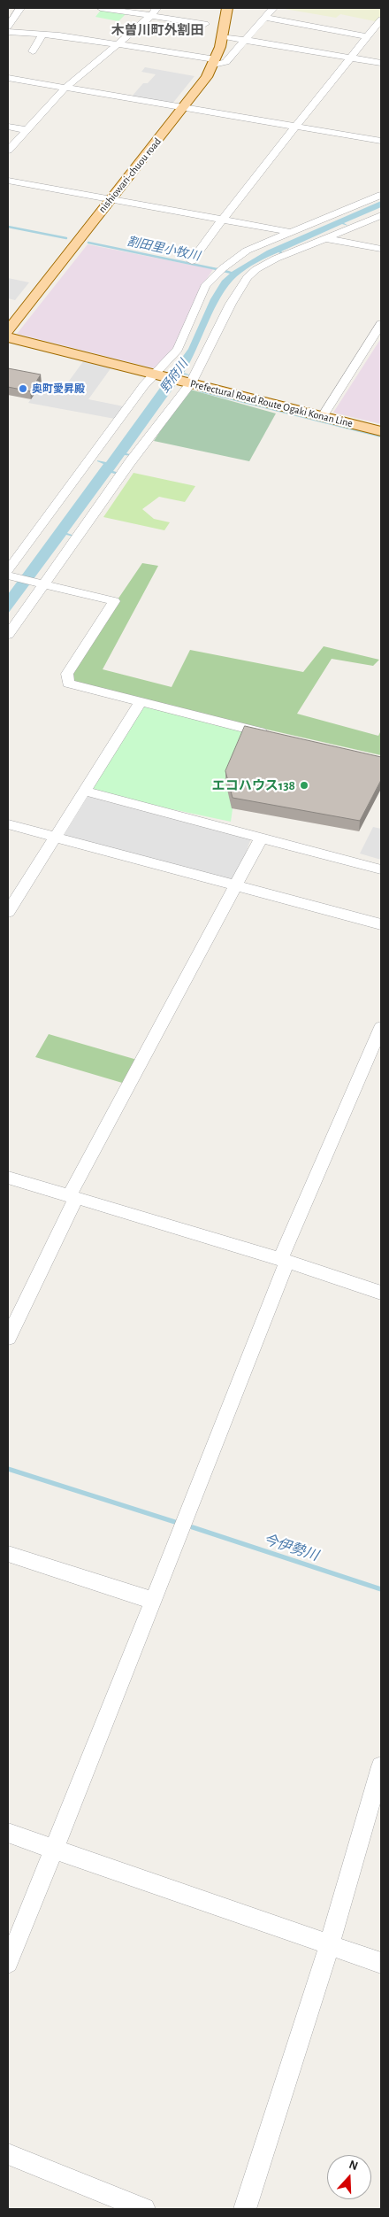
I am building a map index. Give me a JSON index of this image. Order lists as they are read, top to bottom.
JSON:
{
  "streets": {
    "main road": ["nishiowari-chuou road", "Prefectural Road Route Ogaki Konan Line"]
  },
  "districts": ["木曽川町外割田"],
  "water": ["割田里小牧川", "野府川", "今伊勢川"],
  "places": ["奥町愛昇殿", "エコハウス138"],
  "north": "top"
}
